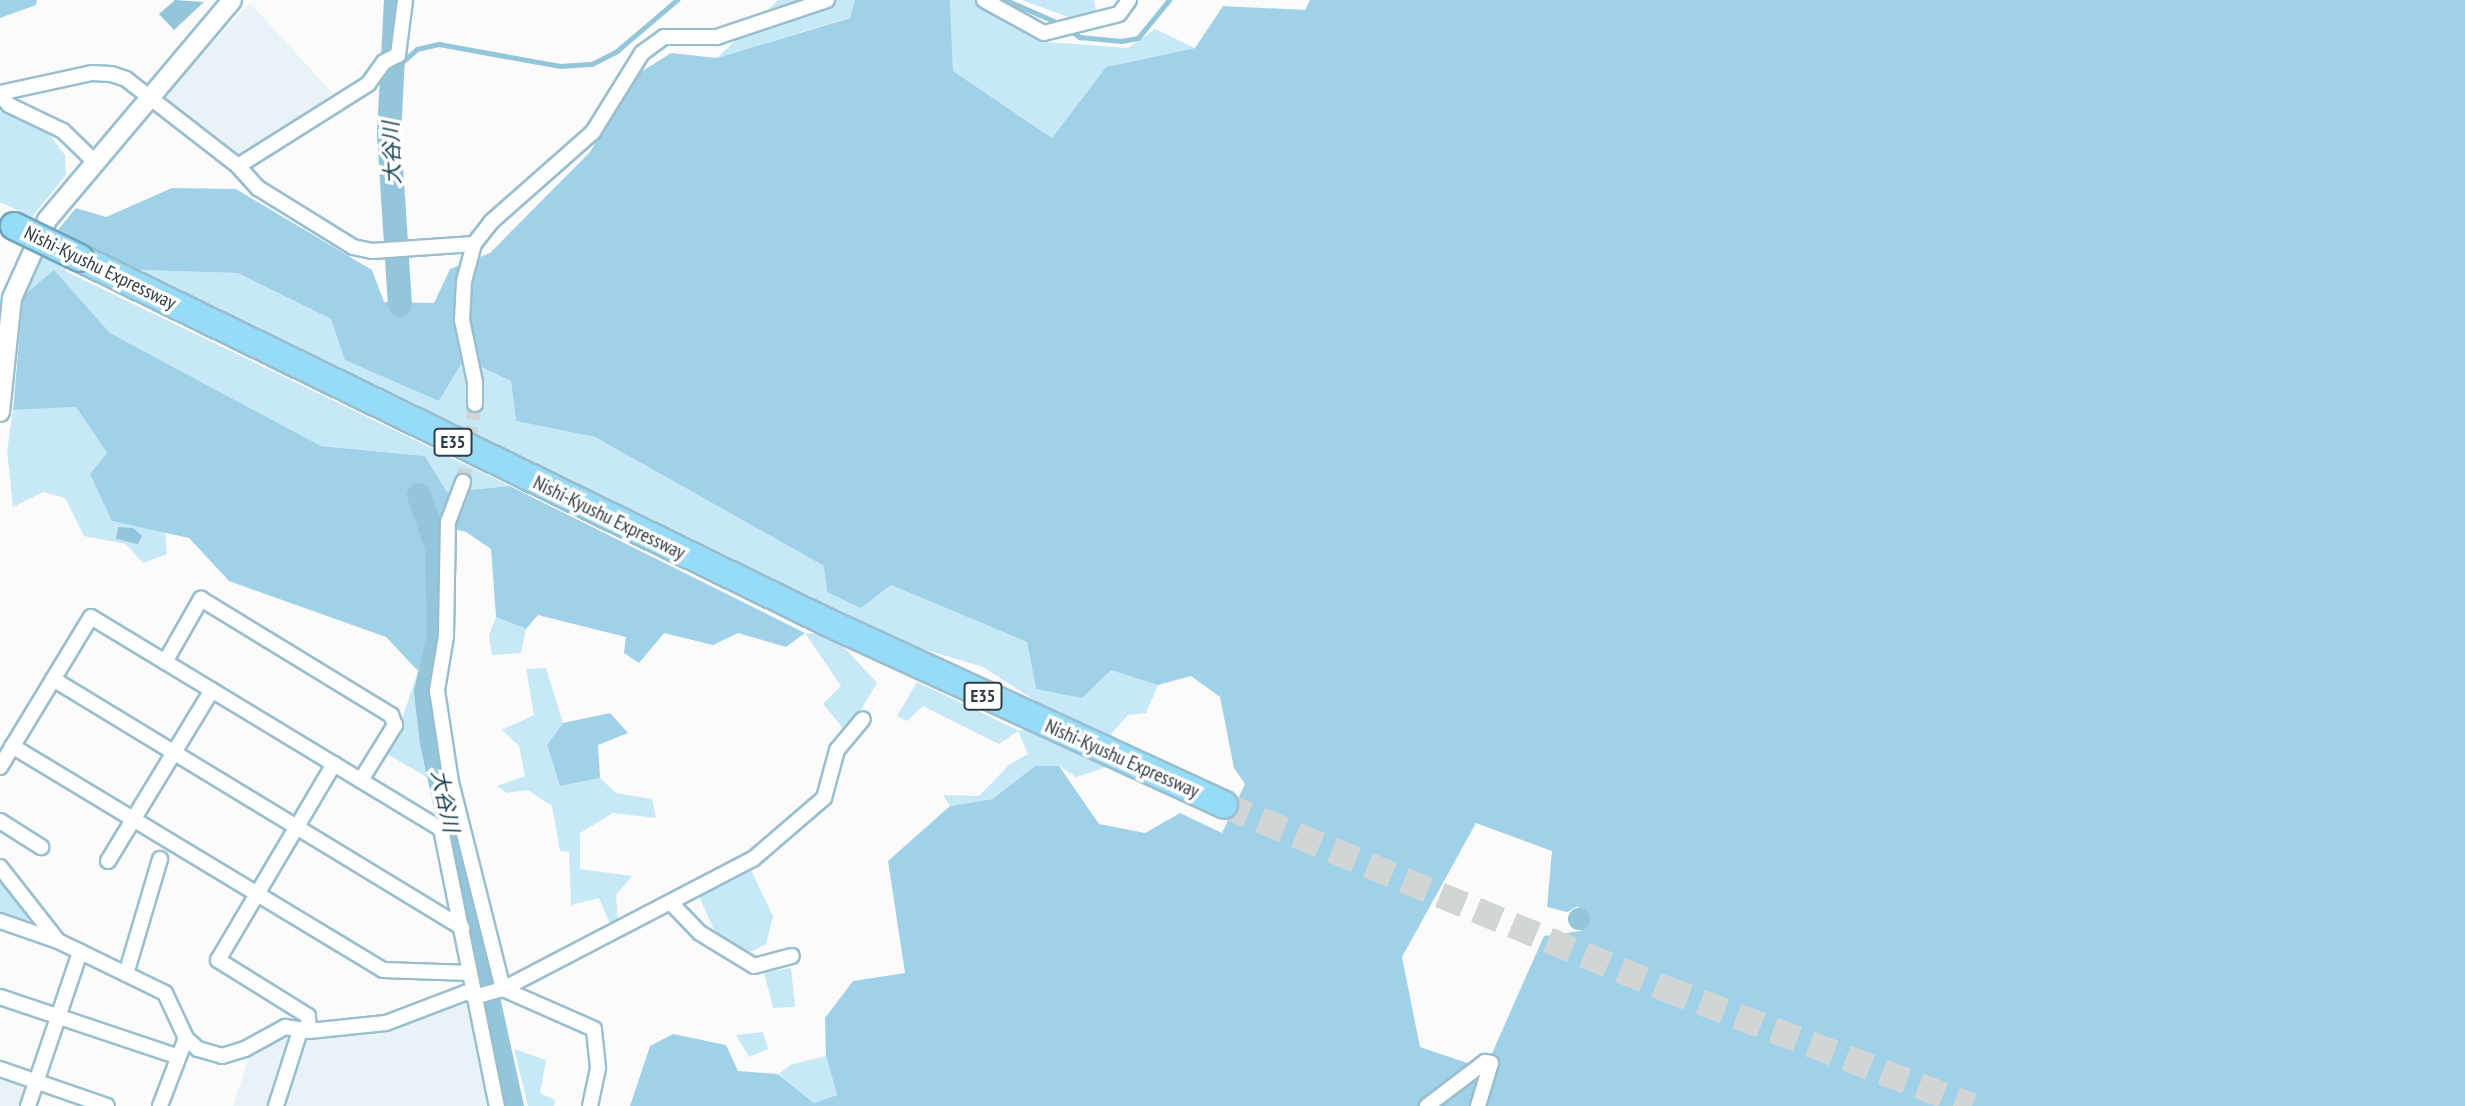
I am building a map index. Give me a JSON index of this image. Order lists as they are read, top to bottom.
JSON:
{
  "streets": {
    "highway": ["Nishi-Kyushu Expressway", "E35"]
  },
  "water": ["大谷川"]
}
